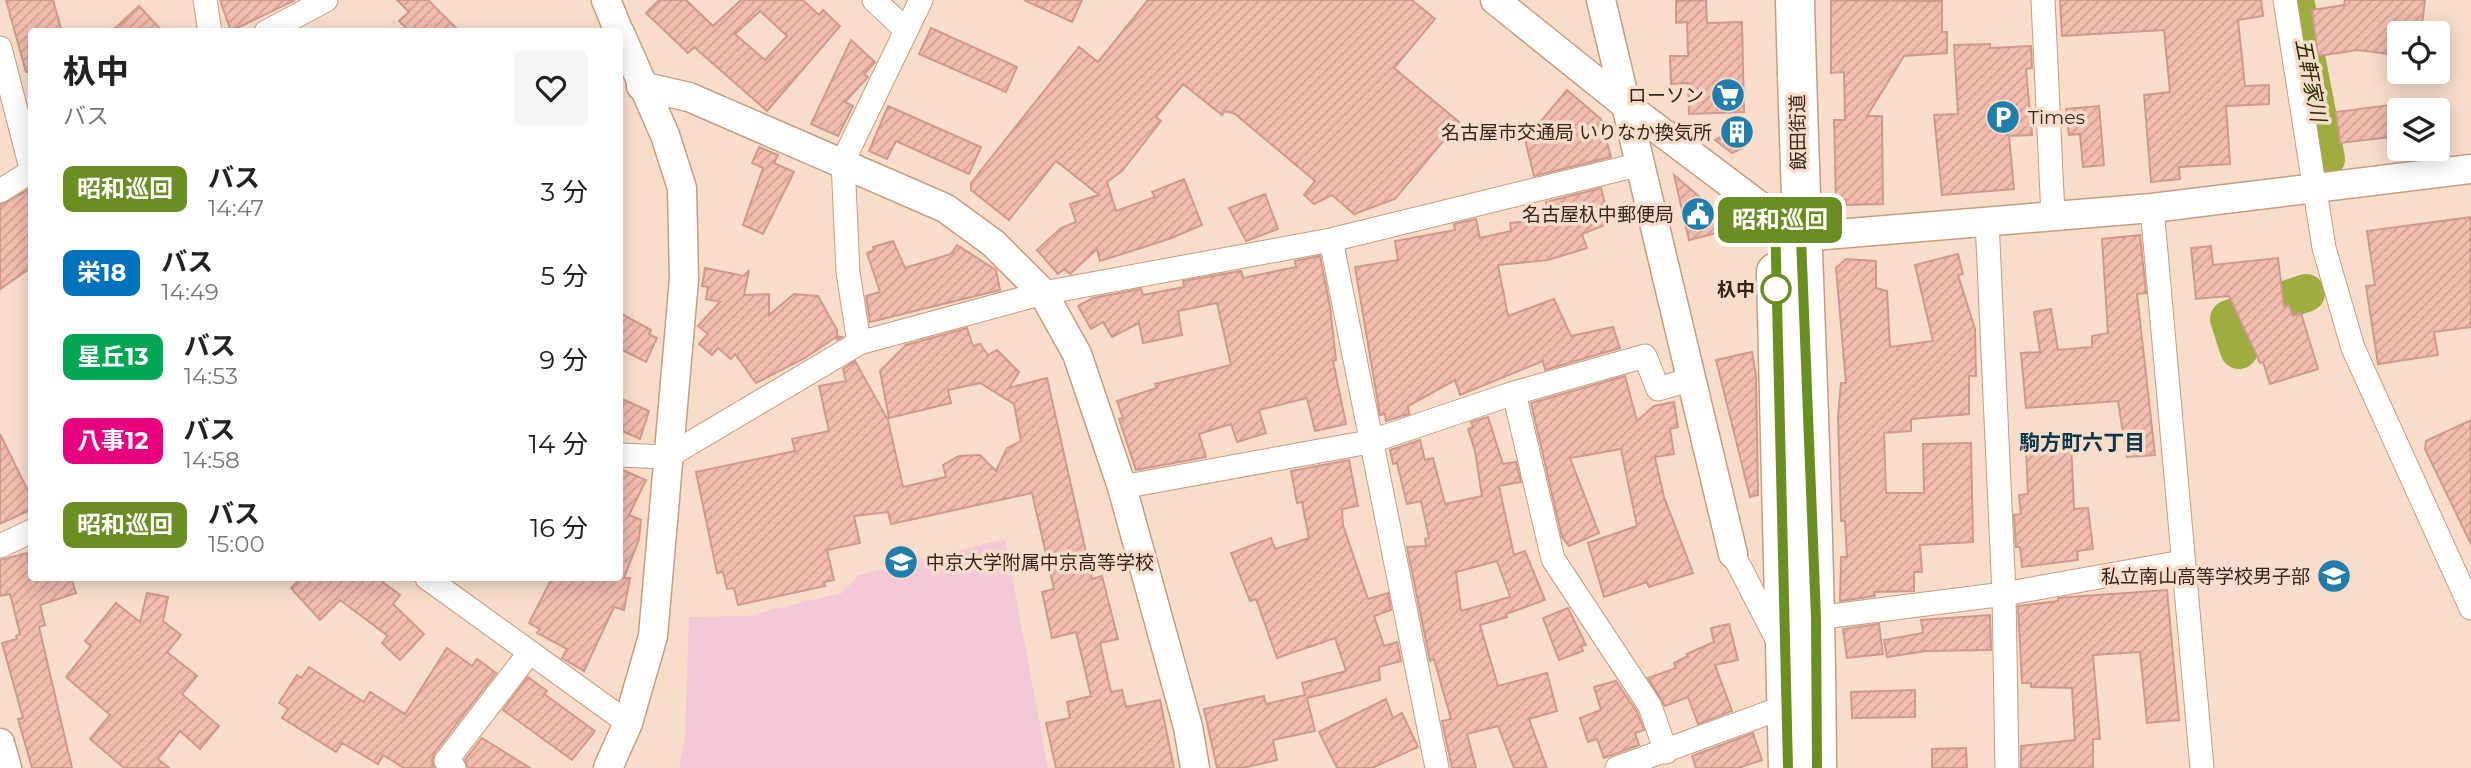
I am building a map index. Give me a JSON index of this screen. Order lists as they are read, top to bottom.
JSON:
{
  "streets": {
    "highway": ["飯田街道"]
  },
  "districts": ["駒方町六丁目"],
  "water": ["五軒家川"],
  "places": {
    "supermarket": ["ローソン"],
    "parking": ["Times"],
    "building": ["名古屋市交通局 いりなか換気所"],
    "public building": ["名古屋杁中郵便局"],
    "other": ["杁中"],
    "school or university": ["中京大学附属中京高等学校", "私立南山高等学校男子部"]
  },
  "lines": ["bus line 昭和巡回"],
  "page": {
    "on_map": "昭和巡回",
    "heading": ["杁中", "バス"],
    "list": [
      {
        "mark": "昭和巡回",
        "name": "バス",
        "note": "14:47",
        "value": "3 分"
      },
      {
        "mark": "栄18",
        "name": "バス",
        "note": "14:49",
        "value": "5 分"
      },
      {
        "mark": "星丘13",
        "name": "バス",
        "note": "14:53",
        "value": "9 分"
      },
      {
        "mark": "八事12",
        "name": "バス",
        "note": "14:58",
        "value": "14 分"
      },
      {
        "mark": "昭和巡回",
        "name": "バス",
        "note": "15:00",
        "value": "16 分"
      }
    ]
  }
}
